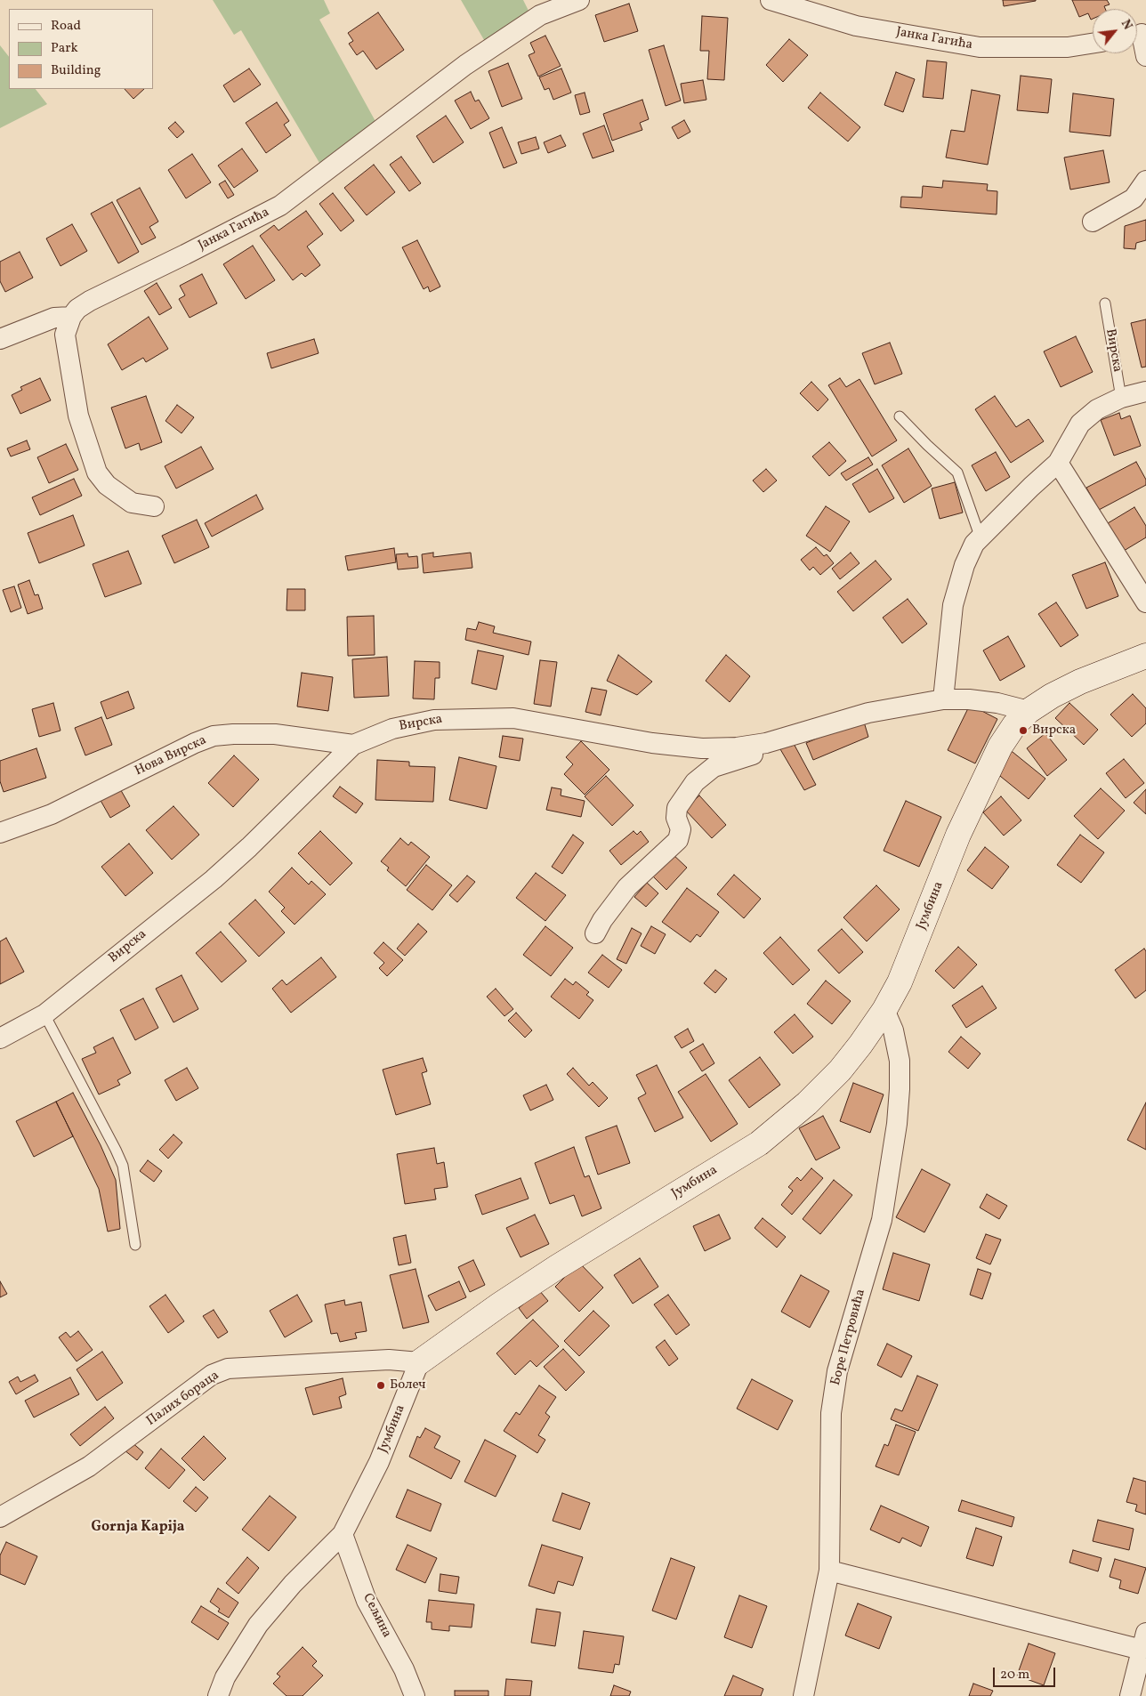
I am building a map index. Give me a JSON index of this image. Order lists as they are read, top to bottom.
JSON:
{
  "streets": {
    "street": [
      "Јанка Гагића",
      "Вирска",
      "Нова Вирска",
      "Јумбина",
      "Боре Петровића",
      "Палих бораца",
      "Сељина"
    ]
  },
  "crossings": [
    ["Вирска", "Нова Вирска"],
    ["Вирска", "Јумбина"],
    ["Јумбина", "Боре Петровића"],
    ["Јумбина", "Палих бораца"],
    ["Јумбина", "Сељина"]
  ],
  "districts": ["Gornja Kapija"],
  "places": ["Вирска", "Болеч"],
  "legend": ["Road", "Park", "Building"],
  "scale_bar": "20 m",
  "north": "top right"
}
